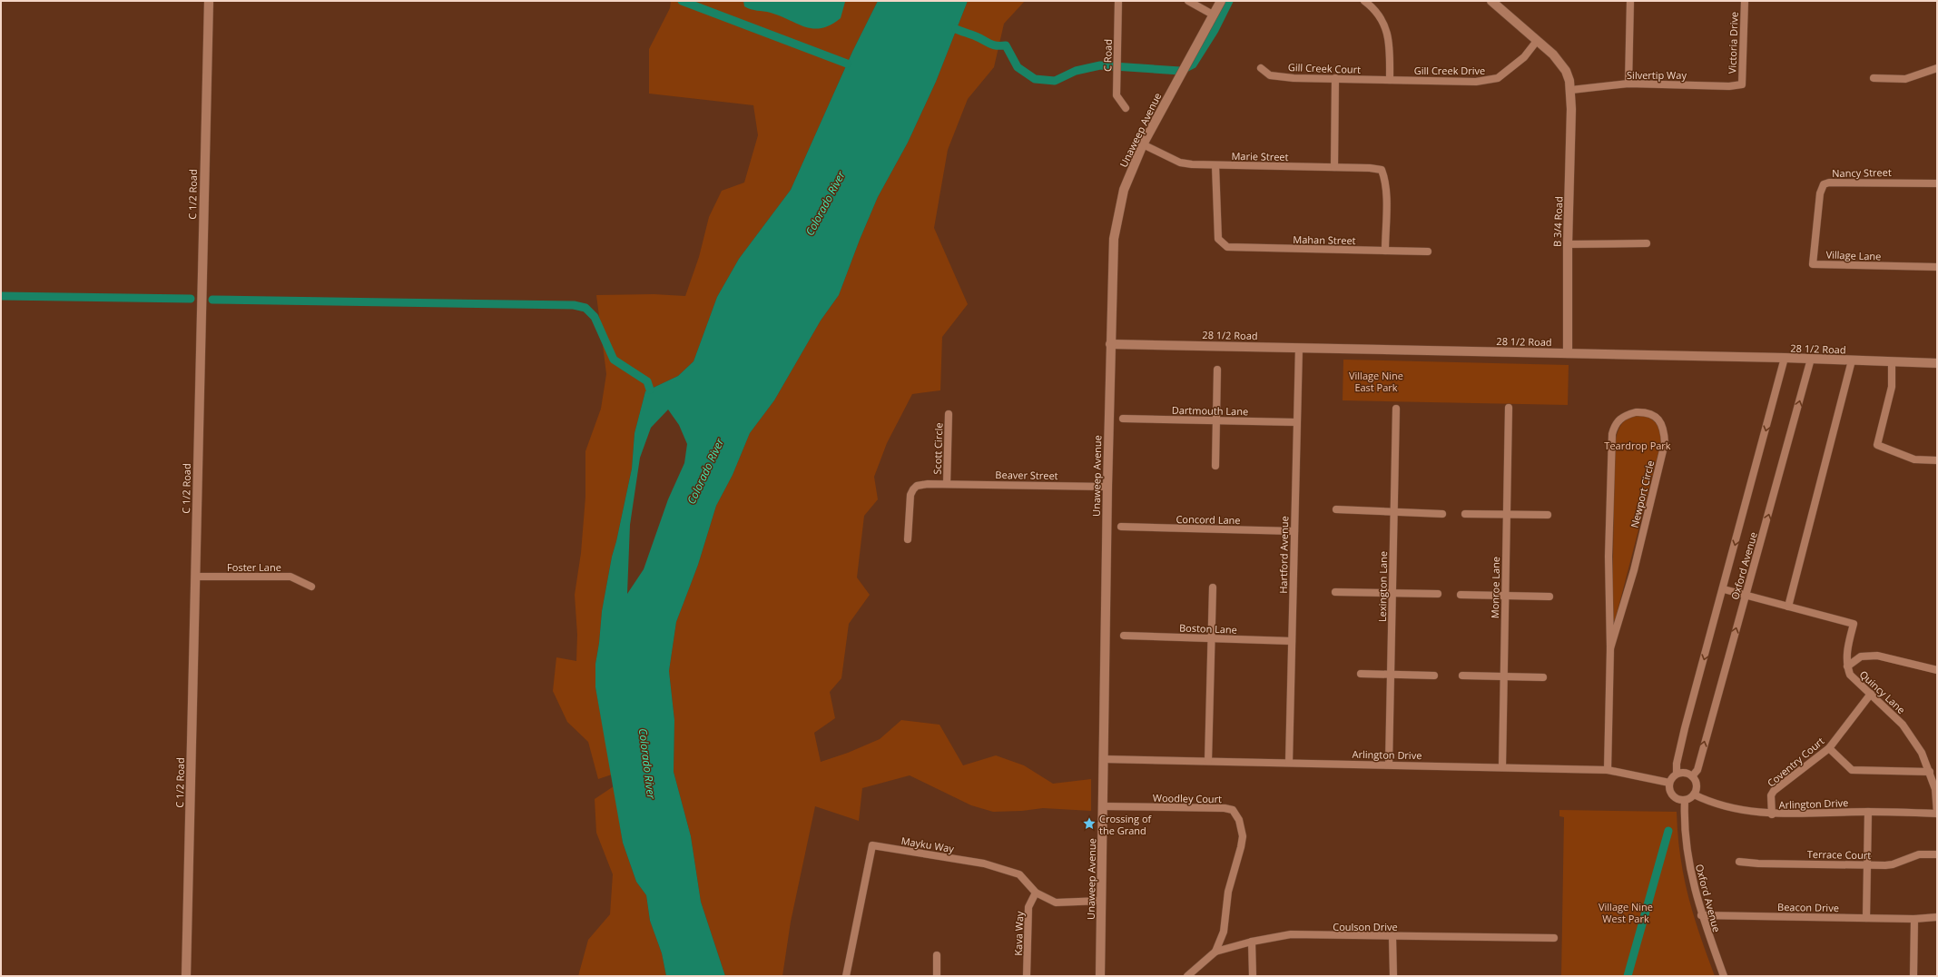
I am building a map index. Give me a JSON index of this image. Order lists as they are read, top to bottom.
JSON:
{
  "streets": {
    "street": [
      "Victoria Drive",
      "C Road",
      "Gill Creek Court",
      "Gill Creek Drive",
      "Silvertip Way",
      "Unaweep Avenue",
      "Marie Street",
      "Nancy Street",
      "C 1/2 Road",
      "B 3/4 Road",
      "Mahan Street",
      "Village Lane",
      "28 1/2 Road",
      "Dartmouth Lane",
      "Scott Circle",
      "Beaver Street",
      "Newport Circle",
      "Concord Lane",
      "Hartford Avenue",
      "Oxford Avenue",
      "Foster Lane",
      "Lexington Lane",
      "Monroe Lane",
      "Boston Lane",
      "Quincy Lane",
      "Arlington Drive",
      "Coventry Court",
      "Woodley Court",
      "Mayku Way",
      "Terrace Court",
      "Beacon Drive",
      "Coulson Drive",
      "Kava Way"
    ]
  },
  "crossings": [
    ["Victoria Drive", "Silvertip Way"],
    ["Gill Creek Court", "Gill Creek Drive"],
    ["Gill Creek Drive", "B 3/4 Road"],
    ["Silvertip Way", "B 3/4 Road"],
    ["Unaweep Avenue", "Marie Street"],
    ["Unaweep Avenue", "28 1/2 Road"],
    ["Unaweep Avenue", "Beaver Street"],
    ["Unaweep Avenue", "Arlington Drive"],
    ["Unaweep Avenue", "Woodley Court"],
    ["Unaweep Avenue", "Mayku Way"],
    ["Marie Street", "Mahan Street"],
    ["Nancy Street", "Village Lane"],
    ["C 1/2 Road", "Foster Lane"],
    ["B 3/4 Road", "28 1/2 Road"],
    ["28 1/2 Road", "Hartford Avenue"],
    ["28 1/2 Road", "Oxford Avenue"],
    ["Dartmouth Lane", "Hartford Avenue"],
    ["Scott Circle", "Beaver Street"],
    ["Newport Circle", "Arlington Drive"],
    ["Concord Lane", "Hartford Avenue"],
    ["Hartford Avenue", "Boston Lane"],
    ["Hartford Avenue", "Arlington Drive"],
    ["Oxford Avenue", "Quincy Lane"],
    ["Oxford Avenue", "Arlington Drive"],
    ["Oxford Avenue", "Beacon Drive"],
    ["Lexington Lane", "Arlington Drive"],
    ["Monroe Lane", "Arlington Drive"],
    ["Quincy Lane", "Arlington Drive"],
    ["Quincy Lane", "Coventry Court"],
    ["Arlington Drive", "Coventry Court"],
    ["Woodley Court", "Coulson Drive"],
    ["Mayku Way", "Kava Way"]
  ],
  "water": ["Colorado River"],
  "parks": ["Village Nine East Park", "Teardrop Park", "Village Nine West Park"],
  "places": {
    "place": ["Crossing of the Grand"]
  }
}
